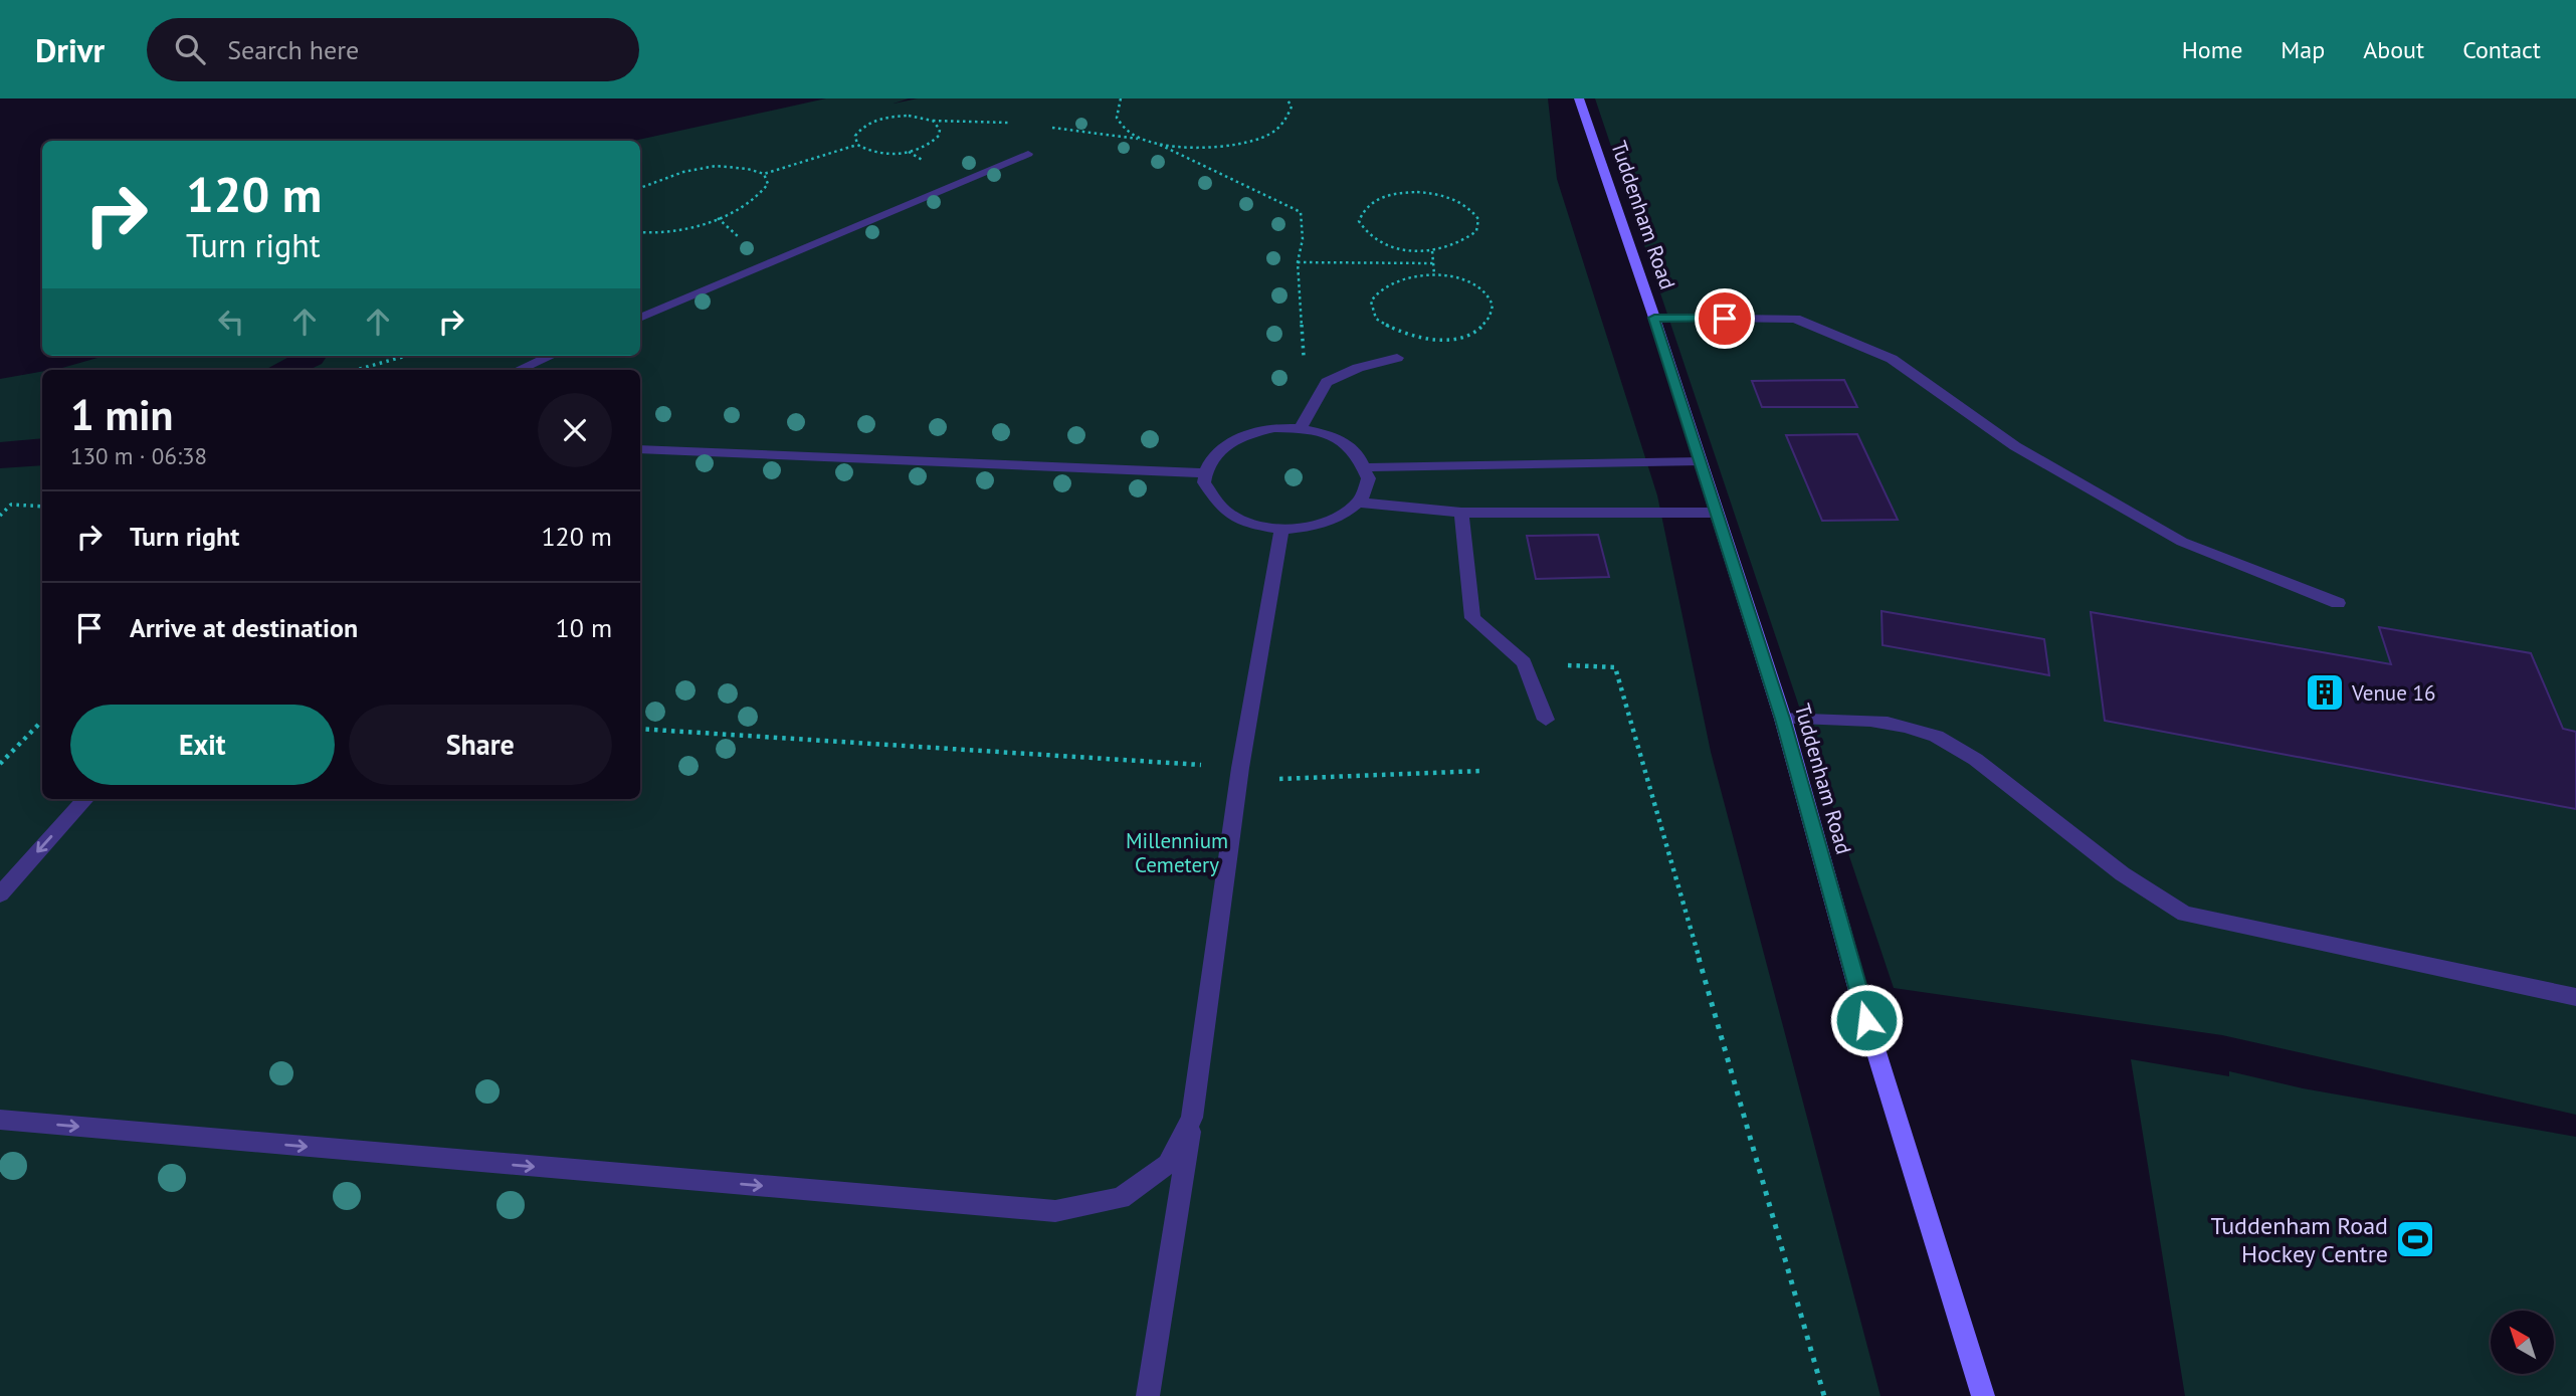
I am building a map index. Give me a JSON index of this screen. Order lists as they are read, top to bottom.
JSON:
{
  "streets": {
    "street": ["Tuddenham Road"]
  },
  "parks": ["Millennium Cemetery"],
  "places": {
    "building": ["Venue 16"],
    "sports": ["Tuddenham Road Hockey Centre"]
  },
  "north": "top left",
  "page": {
    "header": "Drivr",
    "search": "Search here",
    "nav": [
      "Home",
      "Map",
      "About",
      "Contact"
    ],
    "turn": ["120 m", "Turn right"],
    "heading": ["1 min", "130 m · 06:38"],
    "list": [
      {
        "name": "Turn right",
        "value": "120 m"
      },
      {
        "name": "Arrive at destination",
        "value": "10 m"
      }
    ],
    "buttons": ["Exit", "Share"]
  }
}
